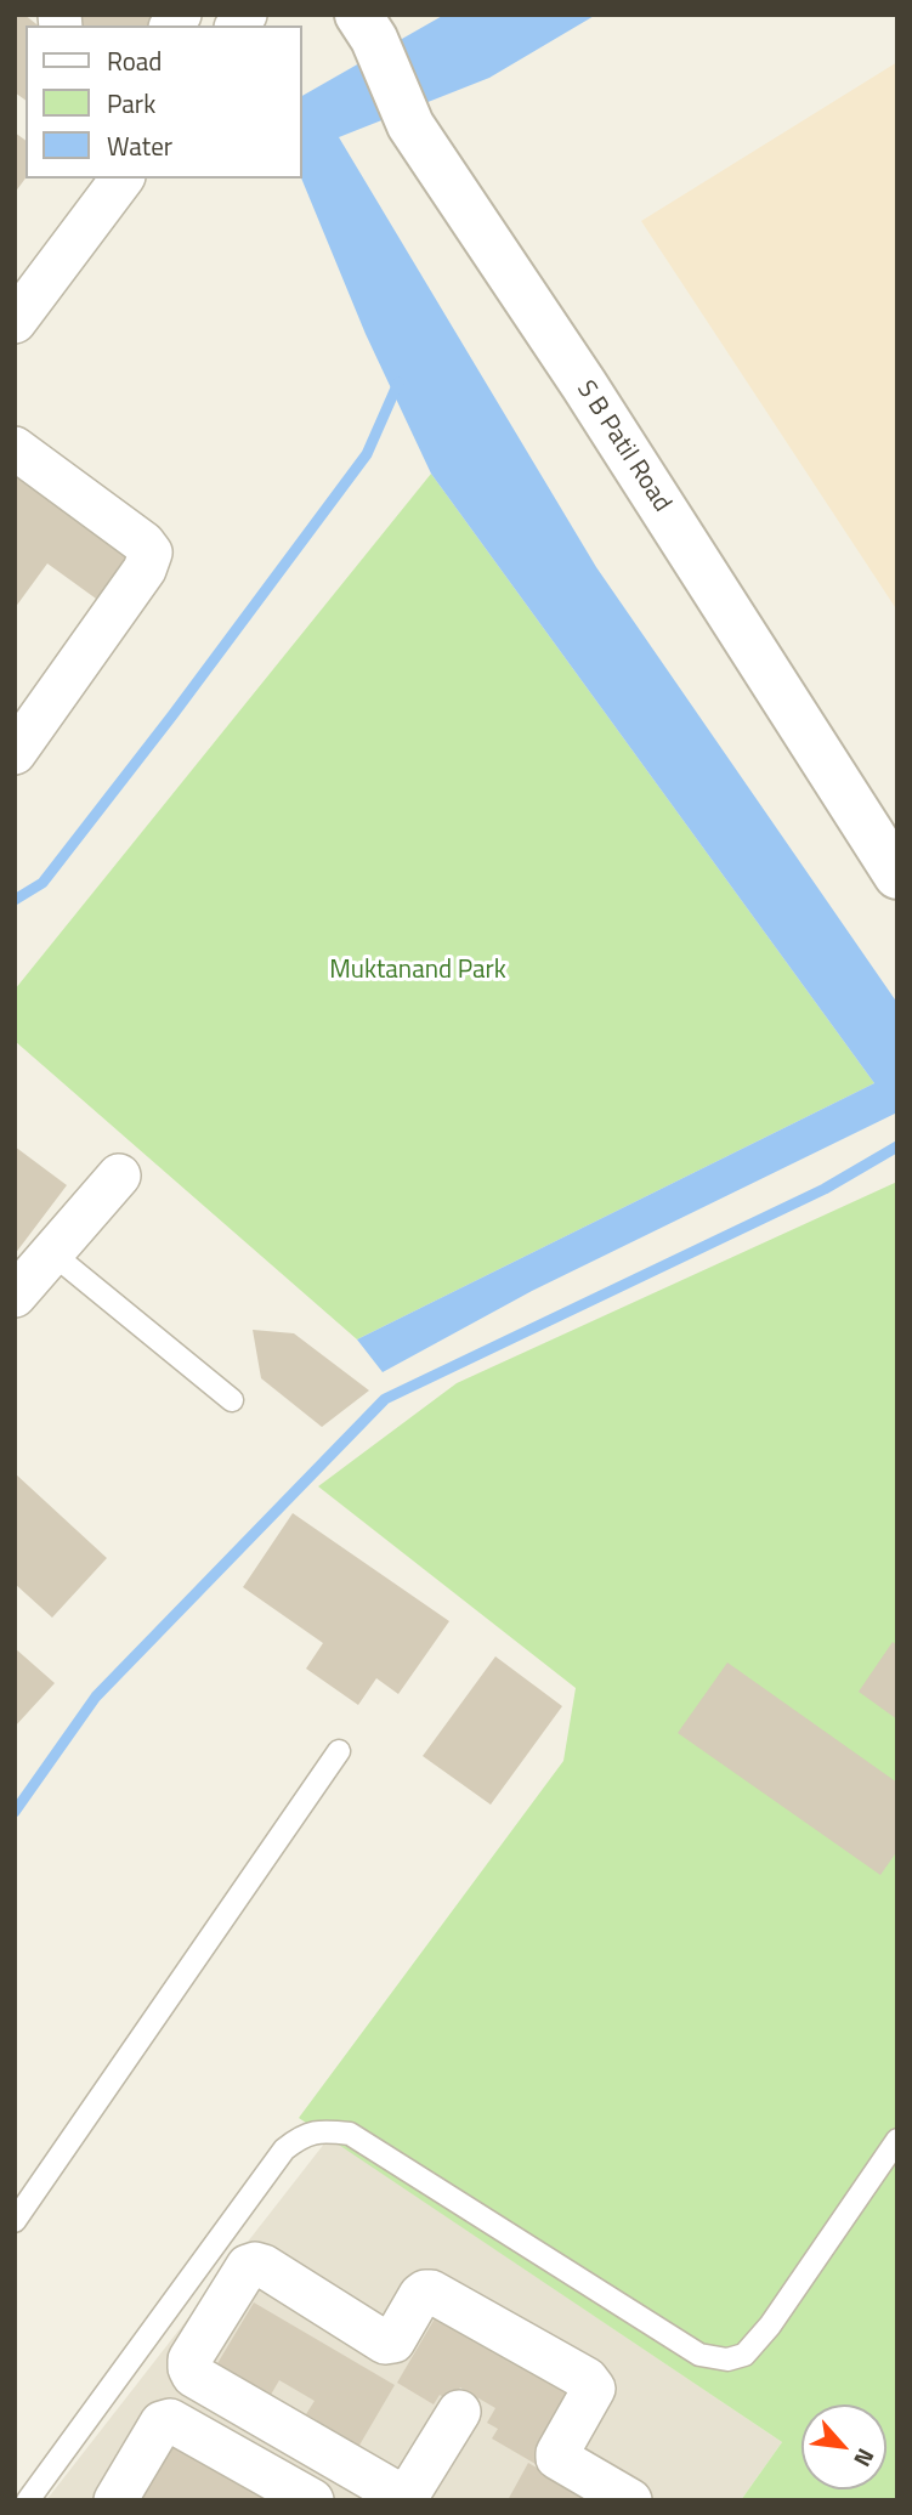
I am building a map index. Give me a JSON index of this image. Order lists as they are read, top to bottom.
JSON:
{
  "streets": {
    "street": ["S B Patil Road"]
  },
  "parks": ["Muktanand Park"],
  "legend": ["Road", "Park", "Water"],
  "north": "bottom right"
}
